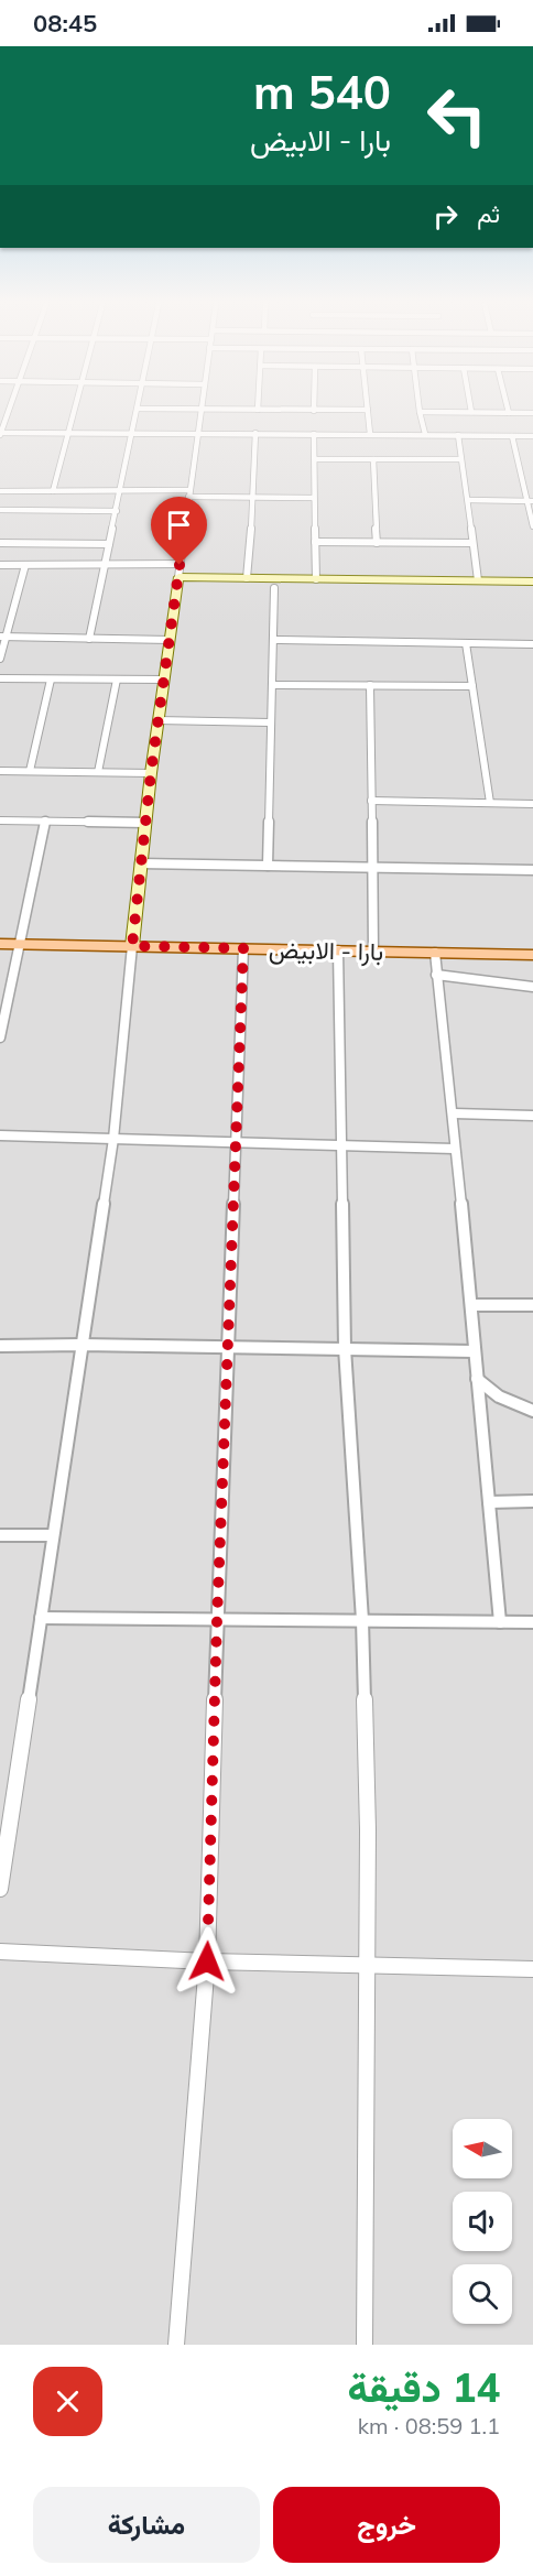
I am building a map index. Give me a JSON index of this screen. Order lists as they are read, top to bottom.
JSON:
{
  "streets": {
    "main road": ["بارا - الابيض"]
  },
  "north": "left",
  "page": {
    "status": "08:45",
    "turn": ["540 m", "بارا - الابيض"],
    "then": "ثم",
    "heading": ["14 دقيقة", "1.1 km · 08:59"],
    "buttons": ["خروج", "مشاركة"]
  }
}
